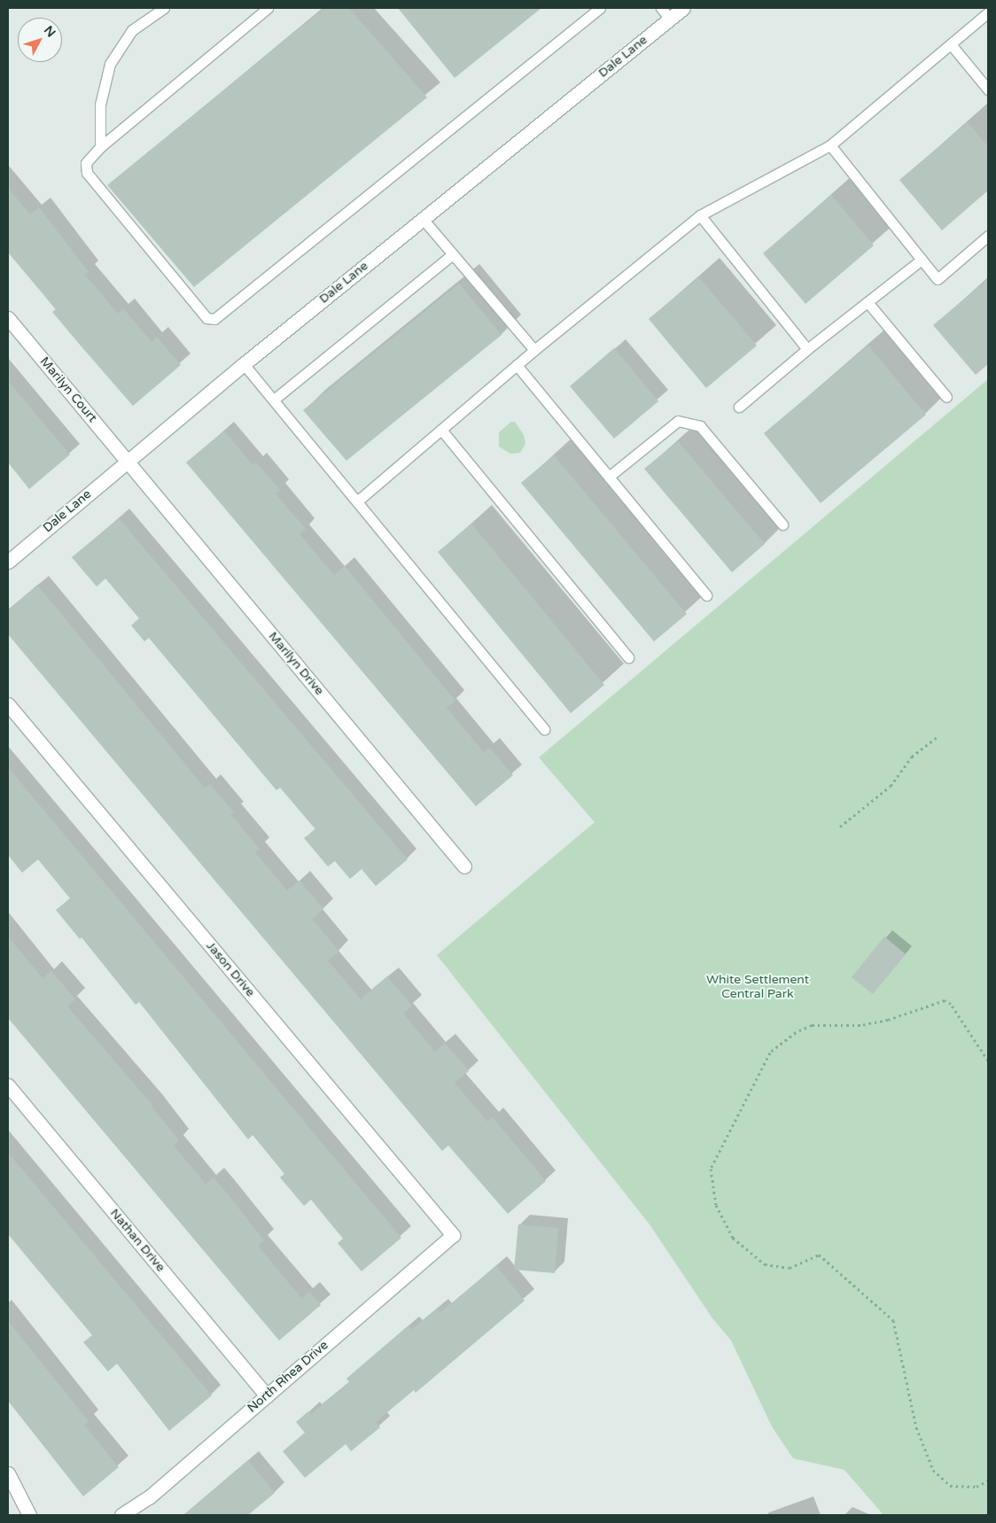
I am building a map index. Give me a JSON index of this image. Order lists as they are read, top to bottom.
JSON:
{
  "streets": {
    "street": [
      "Dale Lane",
      "Marilyn Court",
      "Marilyn Drive",
      "Jason Drive",
      "Nathan Drive",
      "North Rhea Drive"
    ]
  },
  "crossings": [
    ["Dale Lane", "Marilyn Court"],
    ["Dale Lane", "Marilyn Drive"],
    ["Marilyn Court", "Marilyn Drive"],
    ["Jason Drive", "North Rhea Drive"],
    ["Nathan Drive", "North Rhea Drive"]
  ],
  "parks": ["White Settlement Central Park"],
  "north": "top right"
}
